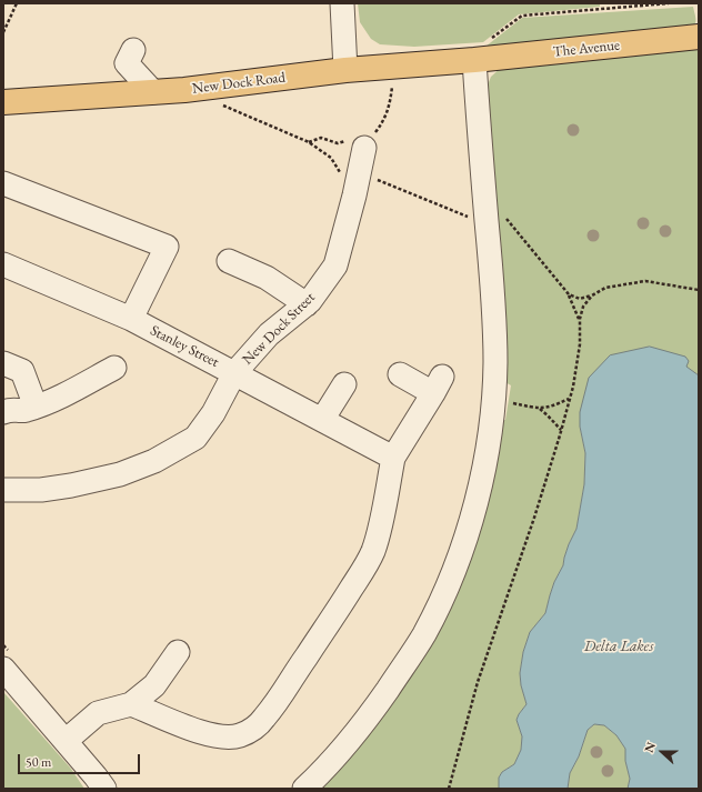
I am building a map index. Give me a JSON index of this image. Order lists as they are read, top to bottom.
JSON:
{
  "streets": {
    "main road": ["The Avenue", "New Dock Road"],
    "street": ["New Dock Street", "Stanley Street"]
  },
  "crossings": [
    ["The Avenue", "New Dock Road"],
    ["New Dock Street", "Stanley Street"]
  ],
  "water": ["Delta Lakes"],
  "scale_bar": "50 m",
  "north": "left"
}
